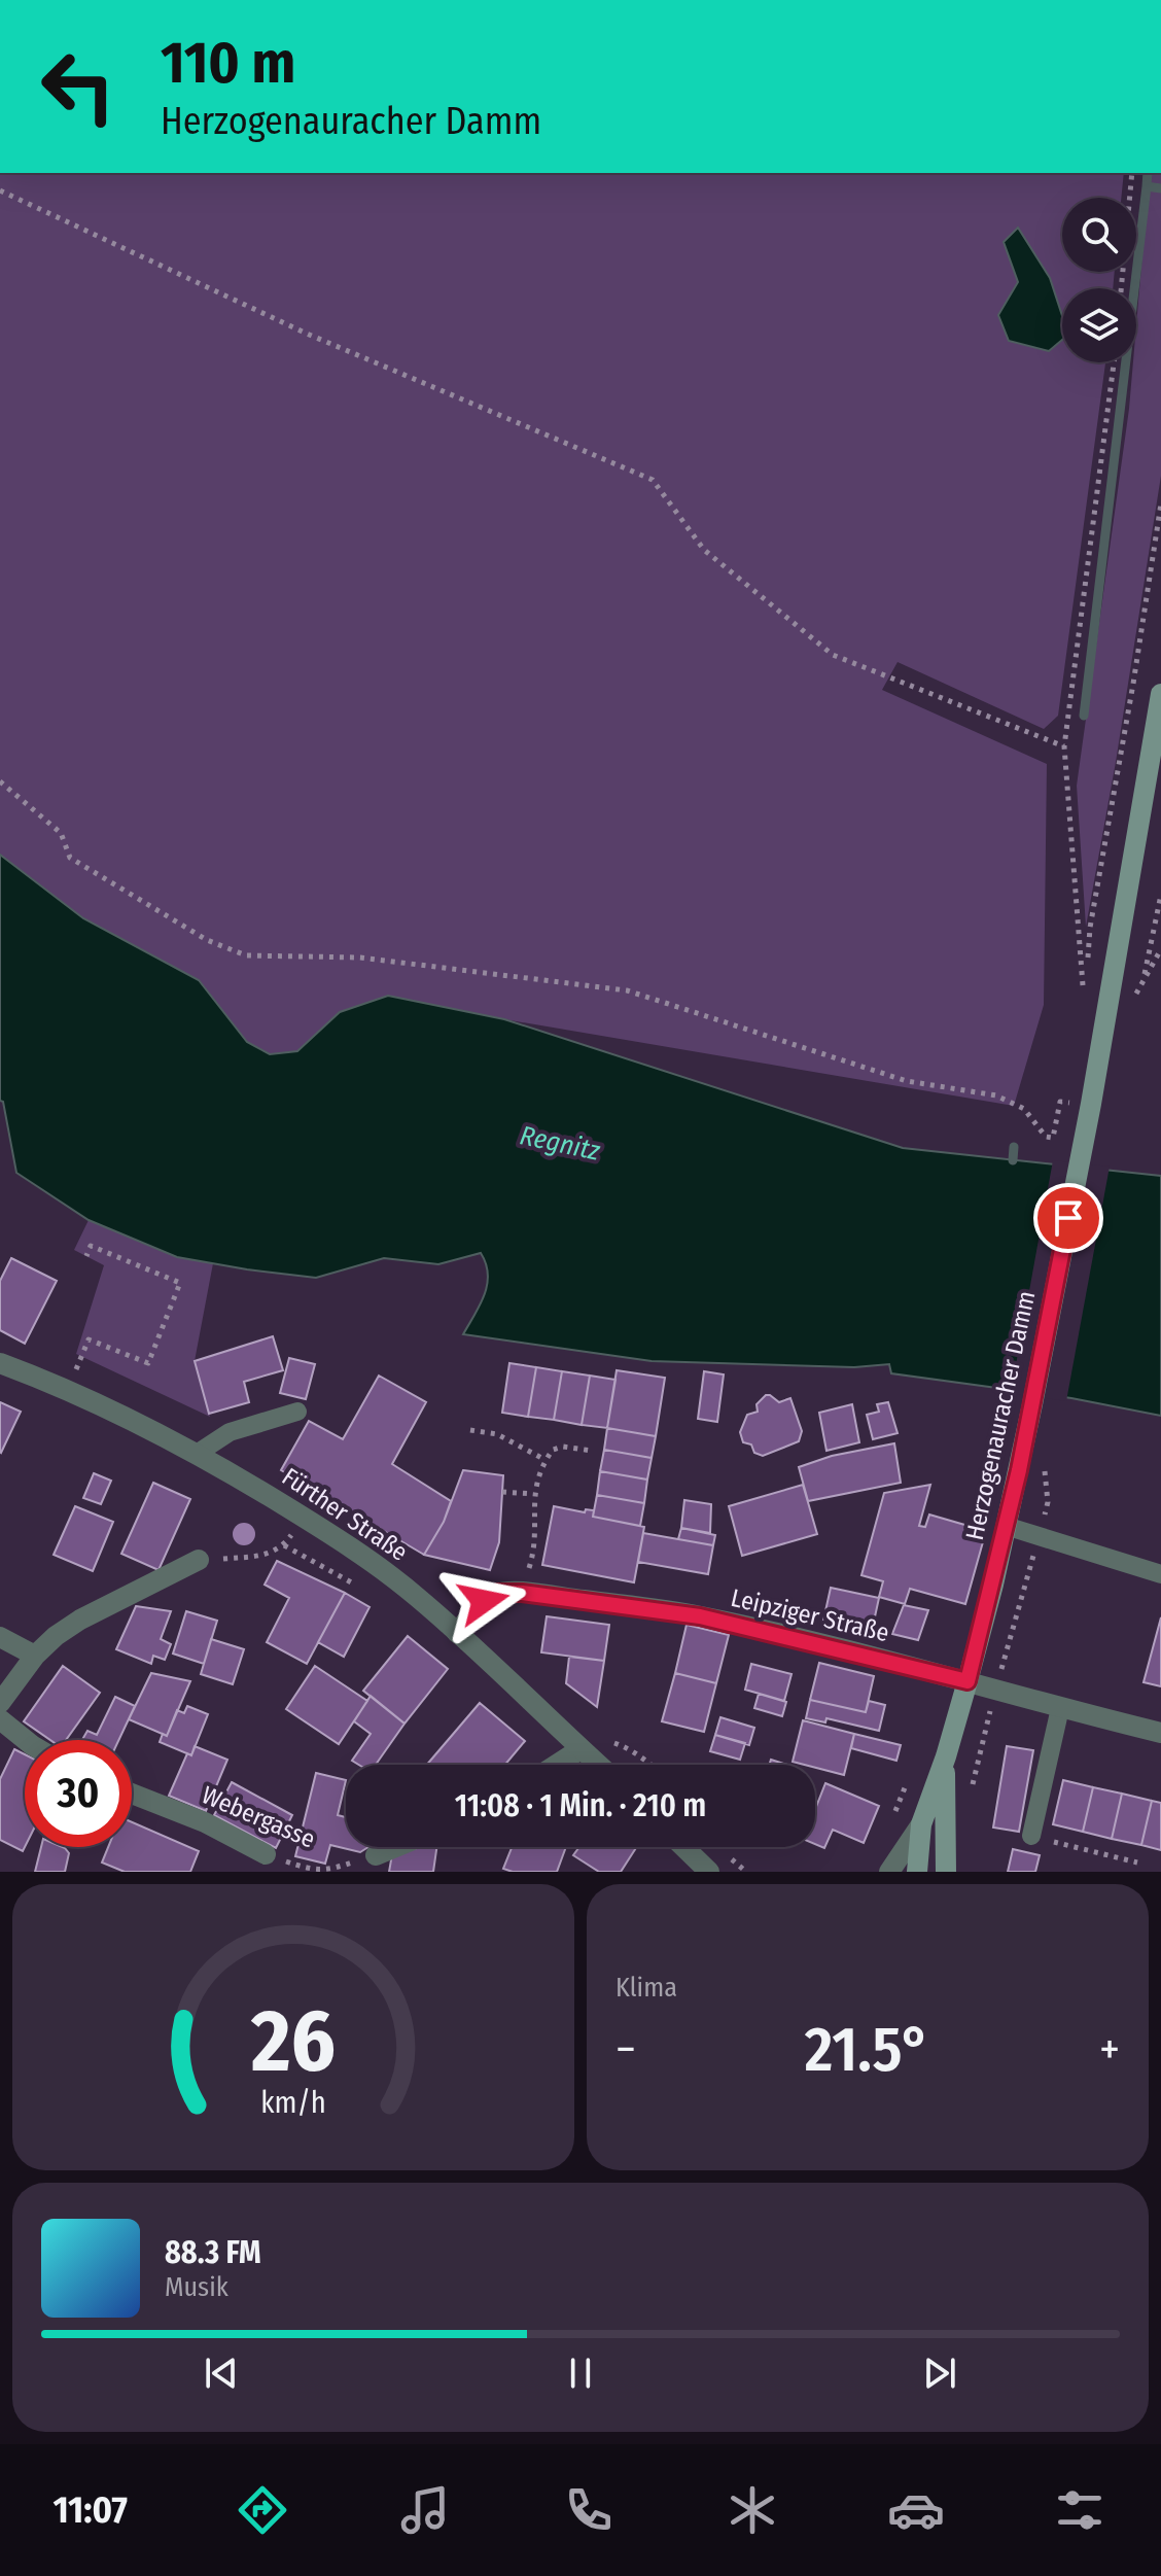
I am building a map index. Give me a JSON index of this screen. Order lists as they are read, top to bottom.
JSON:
{
  "streets": {
    "main road": ["Herzogenauracher Damm"],
    "street": ["Fürther Straße", "Leipziger Straße", "Webergasse"]
  },
  "crossings": [
    ["Herzogenauracher Damm", "Leipziger Straße"],
    ["Fürther Straße", "Leipziger Straße"]
  ],
  "water": ["Regnitz"],
  "page": {
    "turn": ["110 m", "Herzogenauracher Damm"],
    "limit": "30",
    "trip": "11:08 · 1 Min. · 210 m",
    "tile": "Klima",
    "heat": ["−", "21.5°", "+"],
    "song": ["88.3 FM", "Musik"],
    "tabs": "11:07",
    "gauge": ["26", "km/h"]
  }
}
